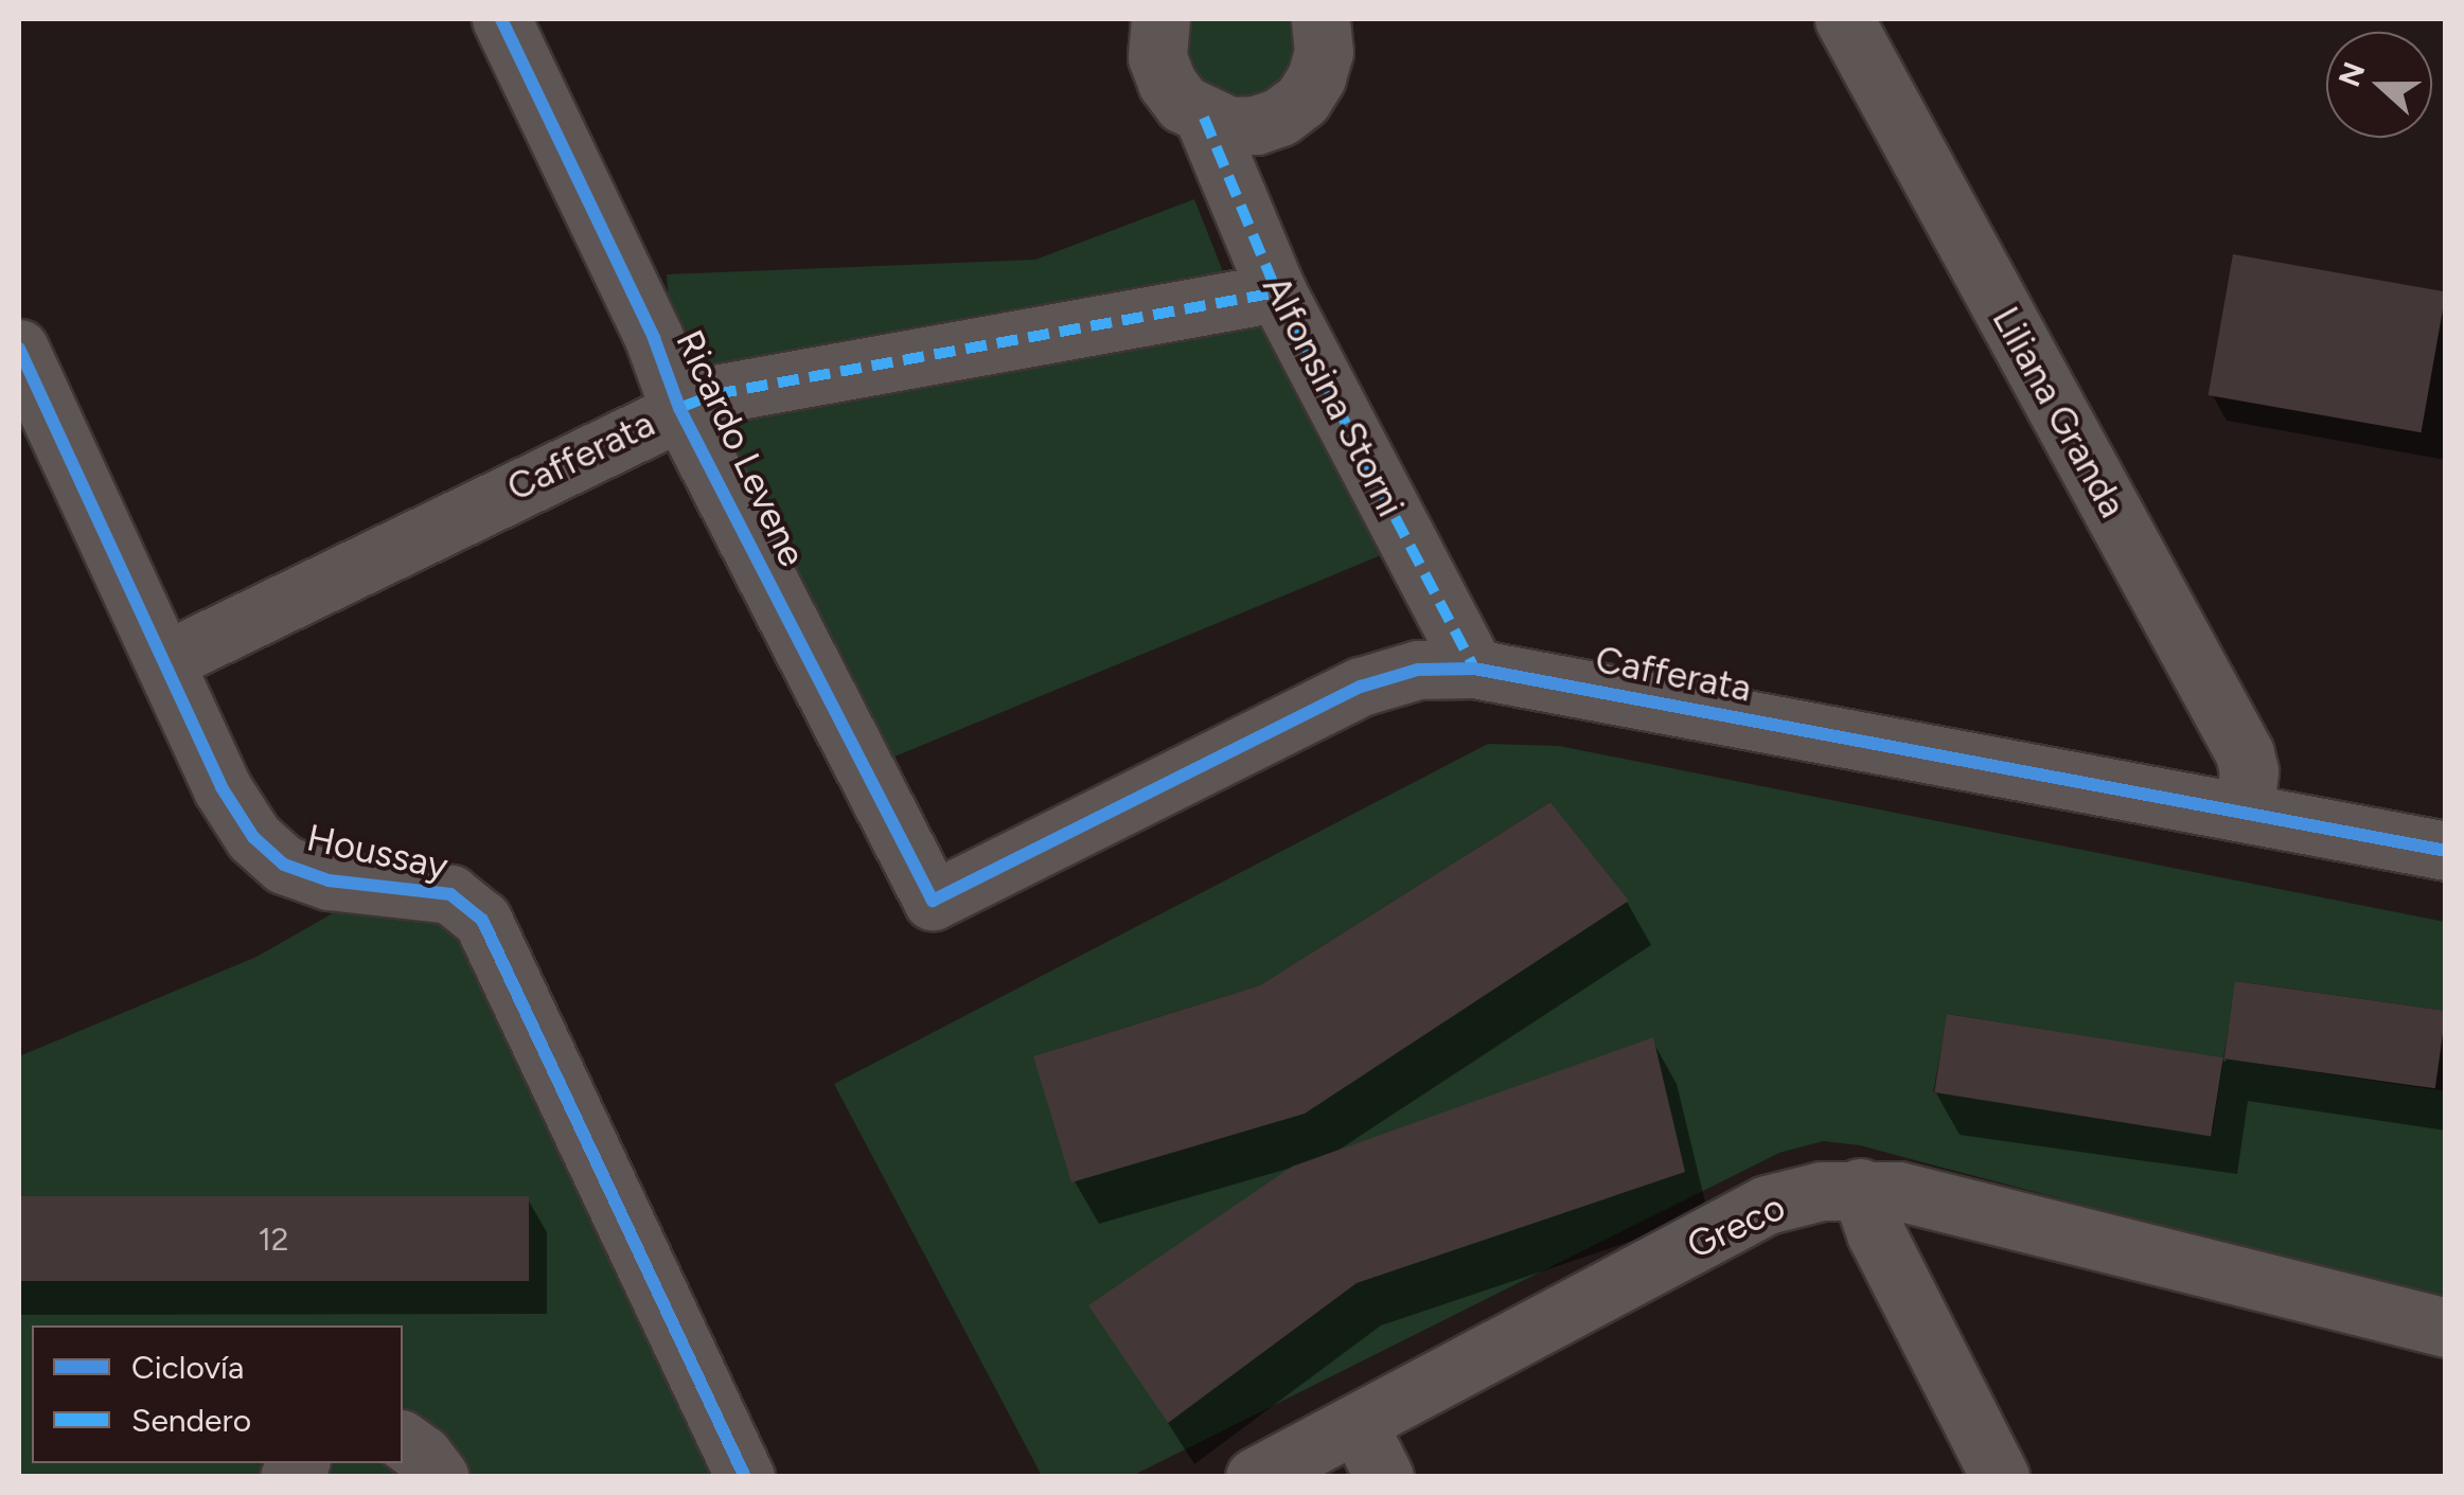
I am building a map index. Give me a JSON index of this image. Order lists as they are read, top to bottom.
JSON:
{
  "streets": {
    "street": [
      "Alfonsina Storni",
      "Liliana Granda",
      "Ricardo Levene",
      "Cafferata",
      "Houssay",
      "Greco"
    ]
  },
  "crossings": [
    ["Alfonsina Storni", "Cafferata"],
    ["Liliana Granda", "Cafferata"],
    ["Ricardo Levene", "Cafferata"],
    ["Cafferata", "Houssay"]
  ],
  "house_numbers": ["12"],
  "legend": ["Ciclovía", "Sendero"],
  "north": "left"
}
